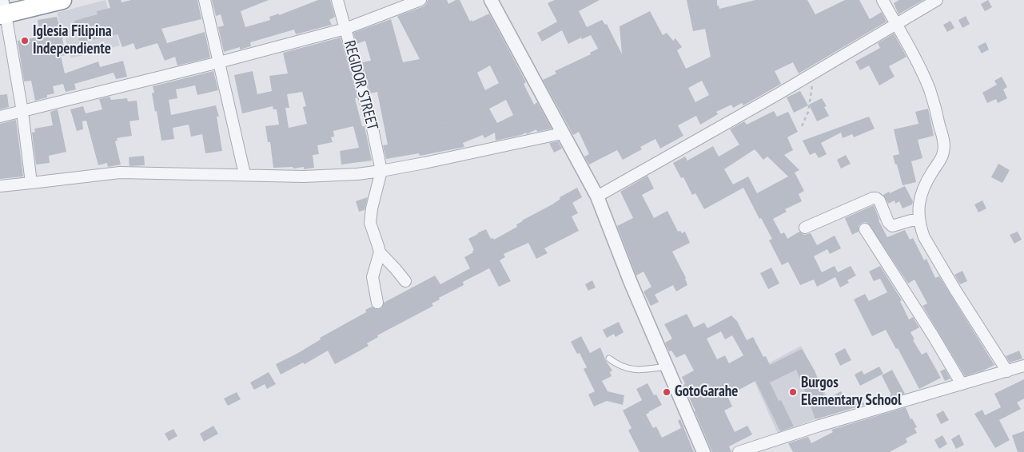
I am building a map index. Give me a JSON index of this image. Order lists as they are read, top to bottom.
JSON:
{
  "streets": {
    "street": ["REGIDOR STREET"]
  },
  "places": ["Iglesia Filipina Independiente", "GotoGarahe", "Burgos Elementary School"]
}
